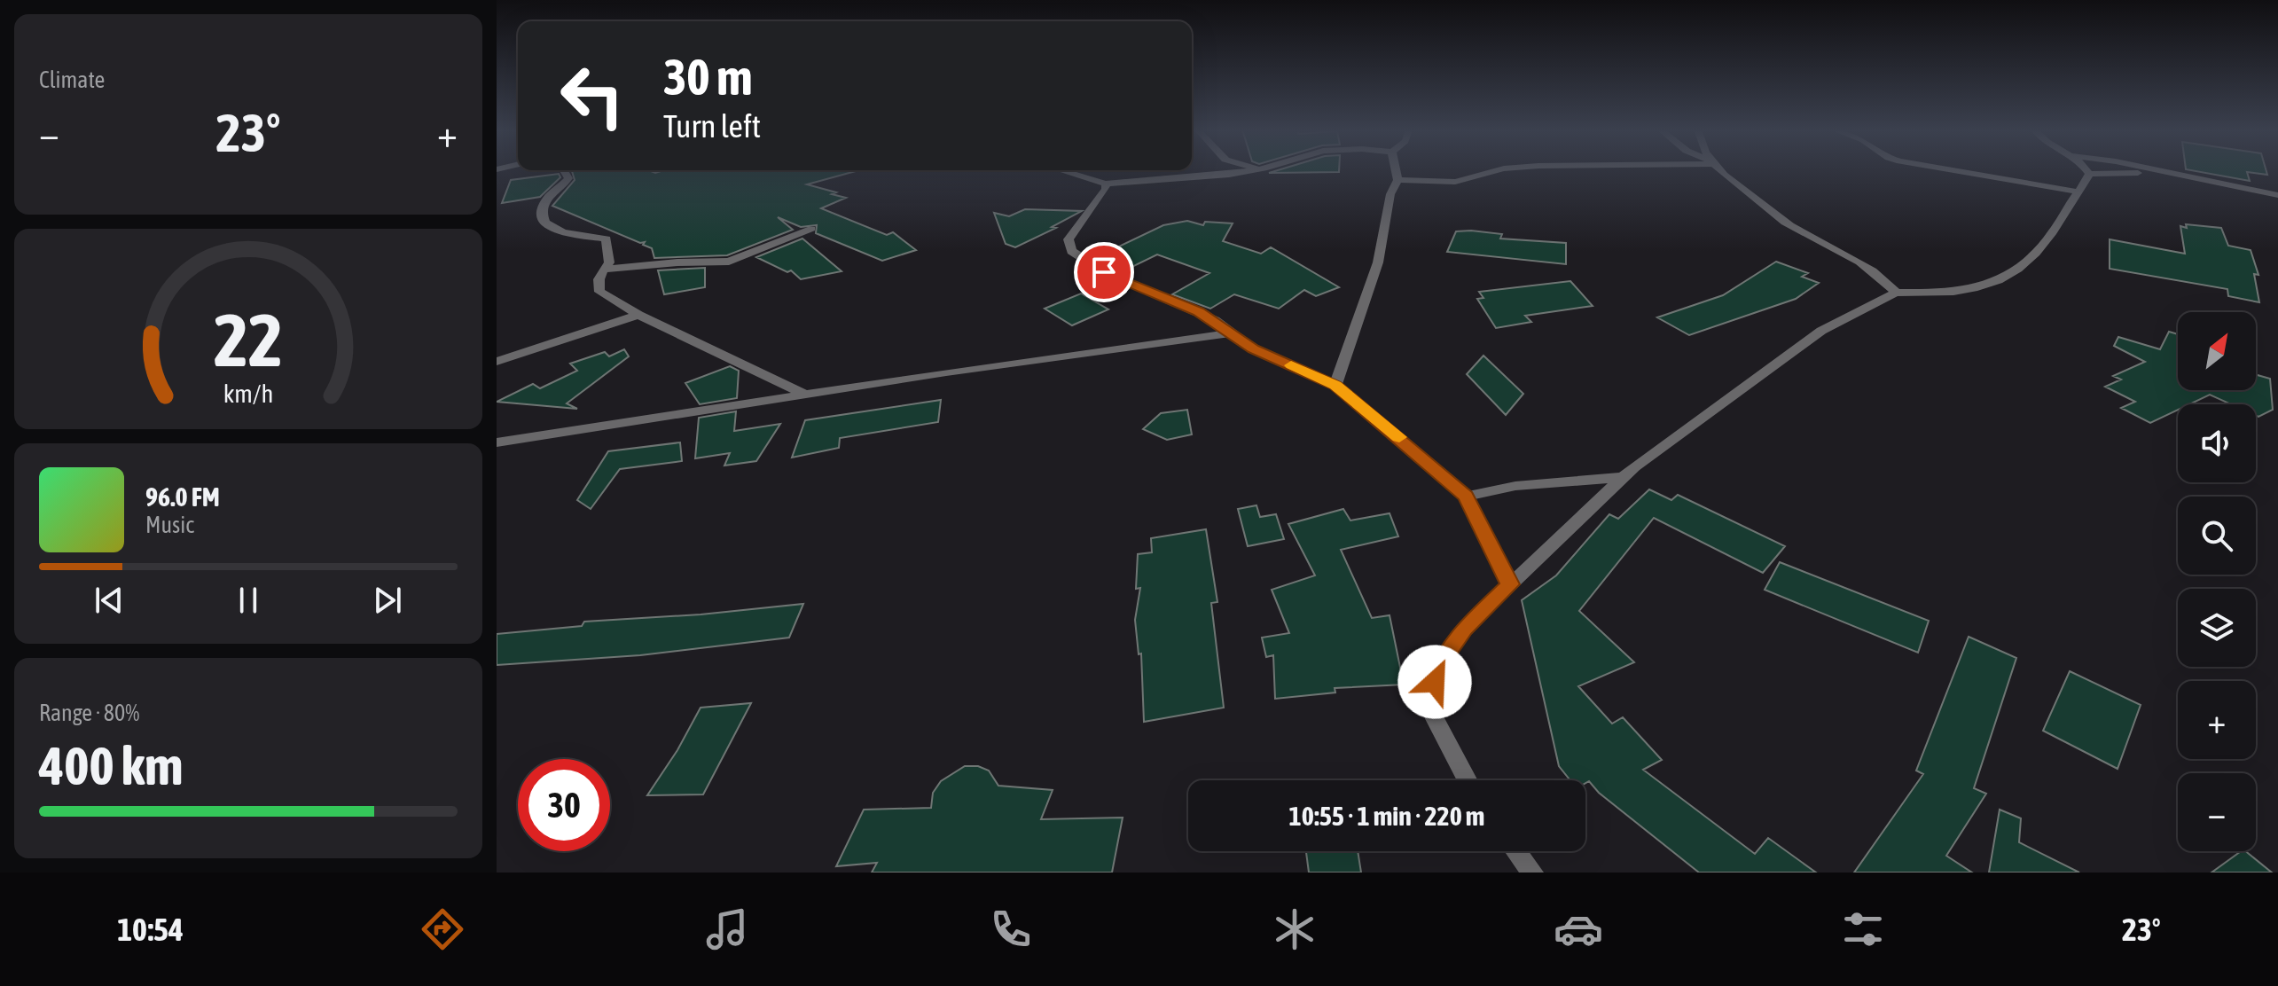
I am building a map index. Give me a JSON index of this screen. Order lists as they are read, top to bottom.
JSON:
{
  "north": "top right",
  "page": {
    "tile": [
      "Climate",
      ["Range · 80%", "400 km"]
    ],
    "turn": ["30 m", "Turn left"],
    "heat": ["−", "23°", "+"],
    "map_buttons": ["+", "−"],
    "song": ["96.0 FM", "Music"],
    "limit": "30",
    "trip": "10:55 · 1 min · 220 m",
    "tabs": ["10:54", "23°"],
    "gauge": ["22", "km/h"]
  }
}
